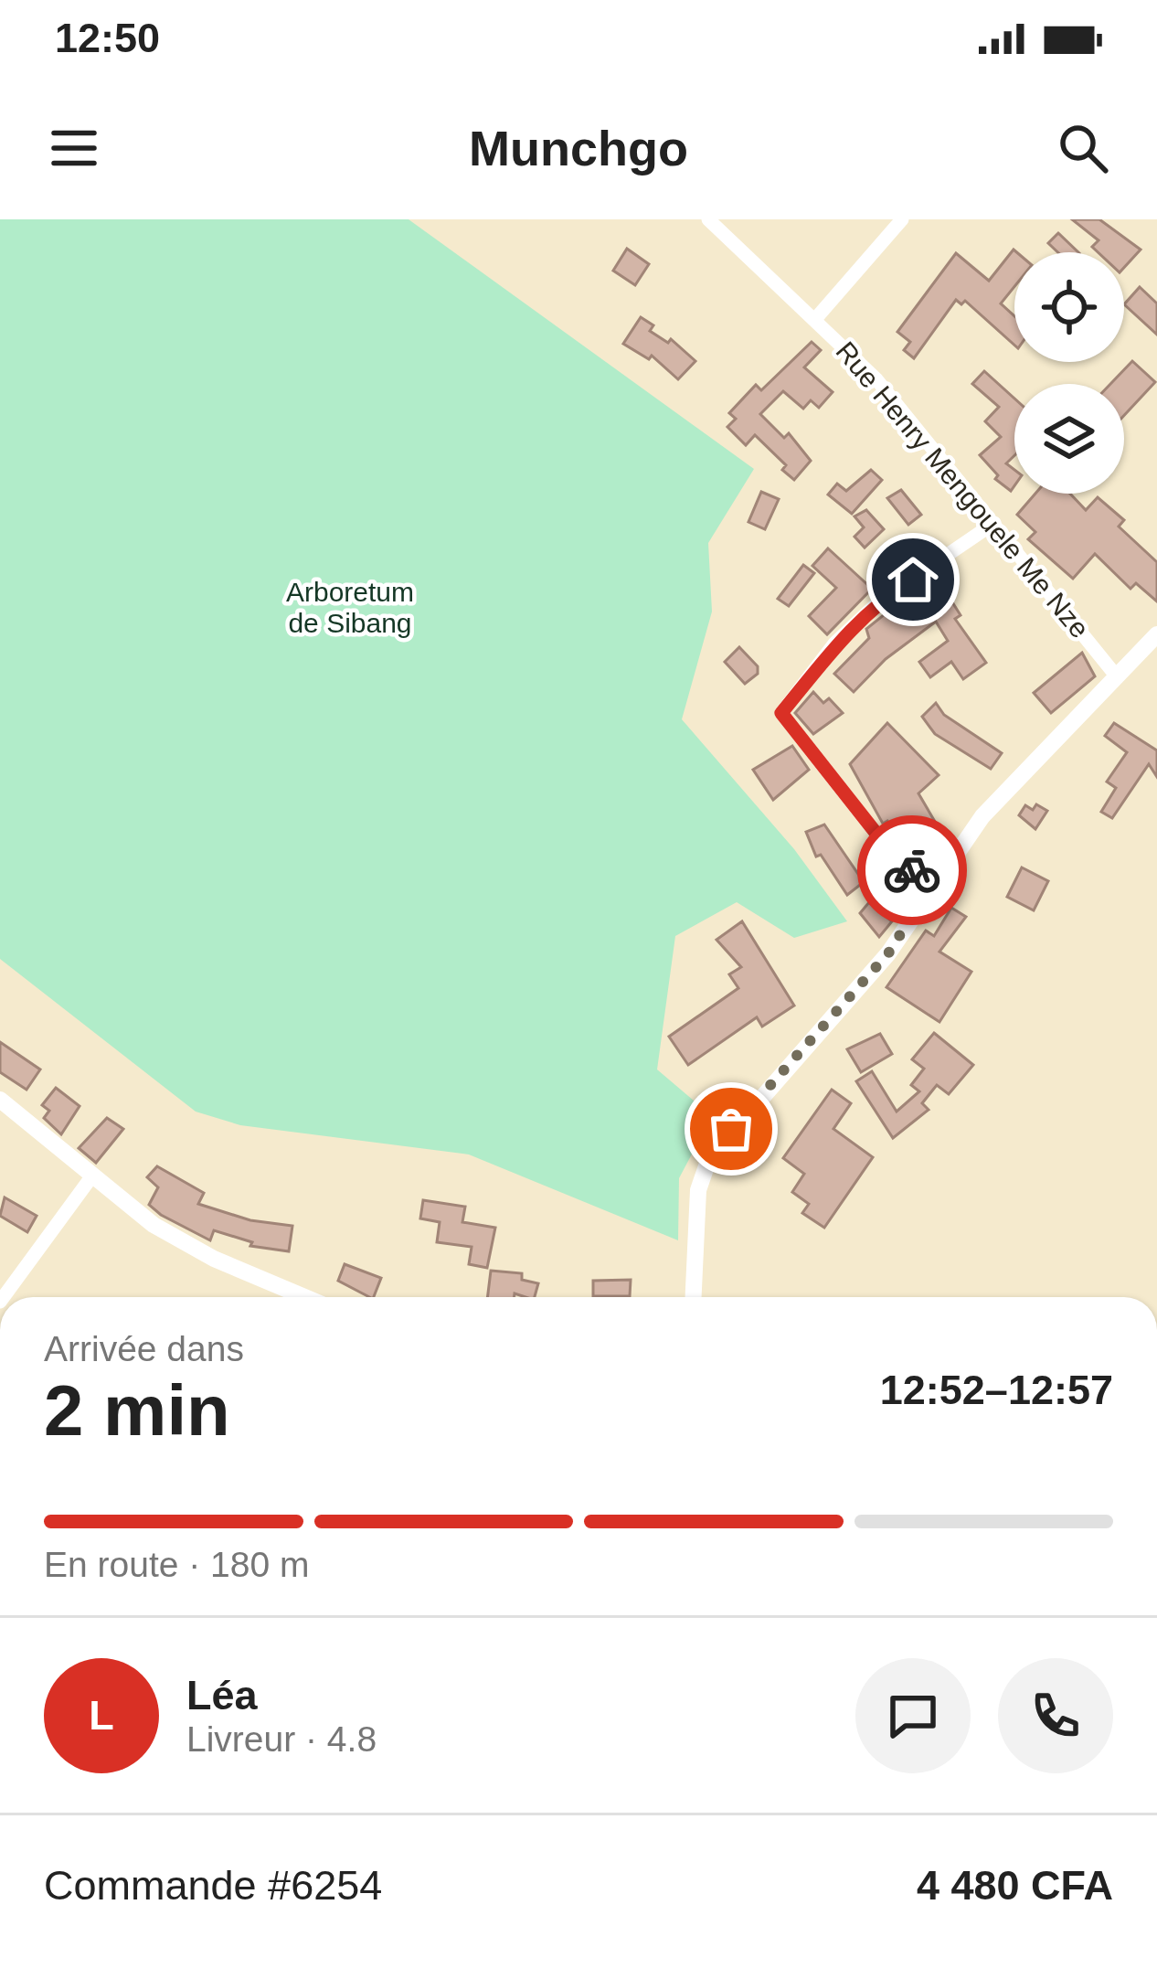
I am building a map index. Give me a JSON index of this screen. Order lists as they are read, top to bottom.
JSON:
{
  "streets": {
    "street": ["Rue Henry Mengouele Me Nze"]
  },
  "parks": ["Arboretum de Sibang"],
  "page": {
    "status": "12:50",
    "header": "Munchgo",
    "heading": ["2 min", "Arrivée dans", "12:52–12:57"],
    "panel": [
      "Léa",
      "Livreur · 4.8",
      "Commande #6254",
      "4 480 CFA"
    ],
    "bar": "En route · 180 m",
    "round": "L"
  }
}
